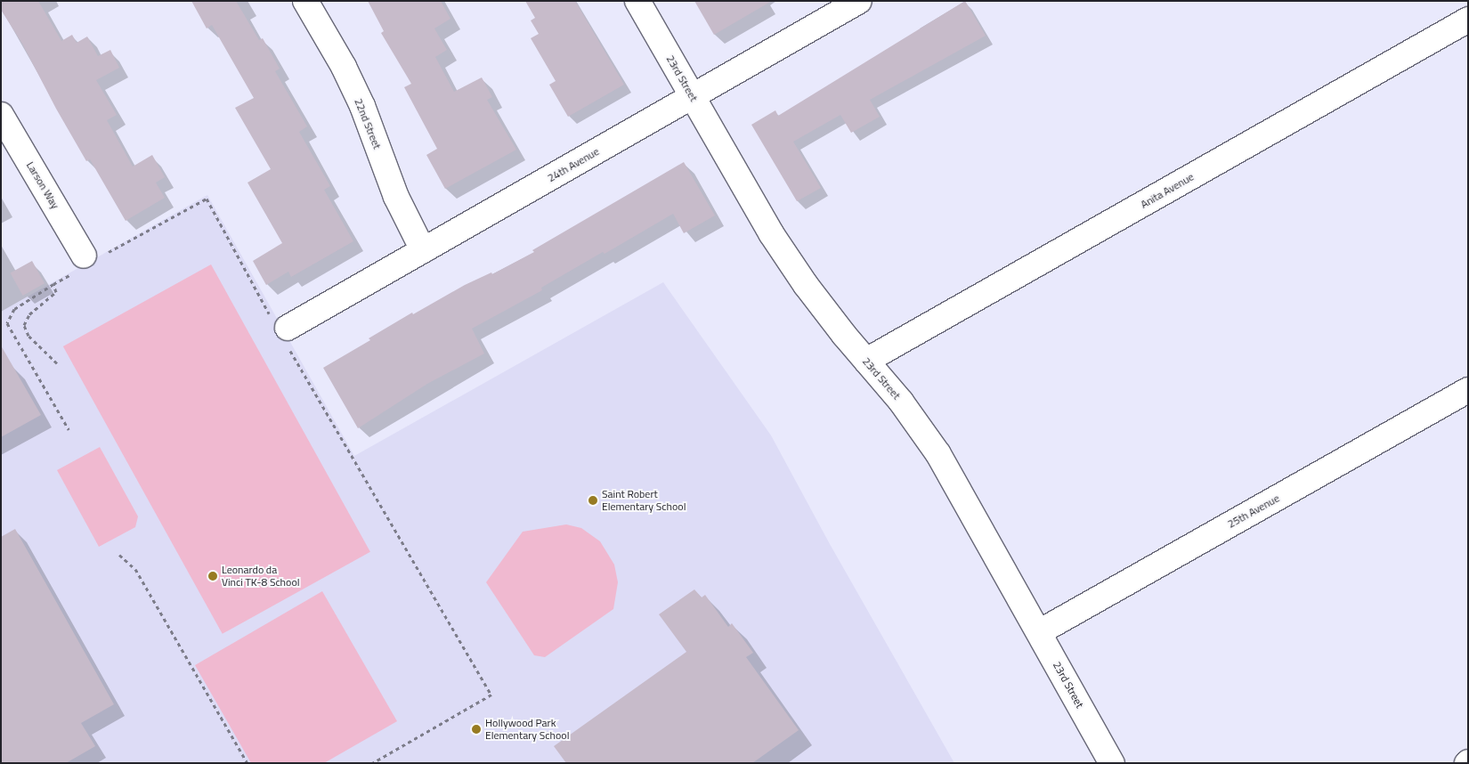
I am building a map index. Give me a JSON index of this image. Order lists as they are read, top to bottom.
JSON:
{
  "streets": {
    "street": [
      "23rd Street",
      "22nd Street",
      "24th Avenue",
      "Larson Way",
      "Anita Avenue",
      "25th Avenue"
    ]
  },
  "crossings": [
    ["23rd Street", "24th Avenue"],
    ["23rd Street", "Anita Avenue"],
    ["23rd Street", "25th Avenue"],
    ["22nd Street", "24th Avenue"]
  ],
  "places": ["Saint Robert Elementary School", "Leonardo da Vinci TK-8 School", "Hollywood Park Elementary School"]
}
